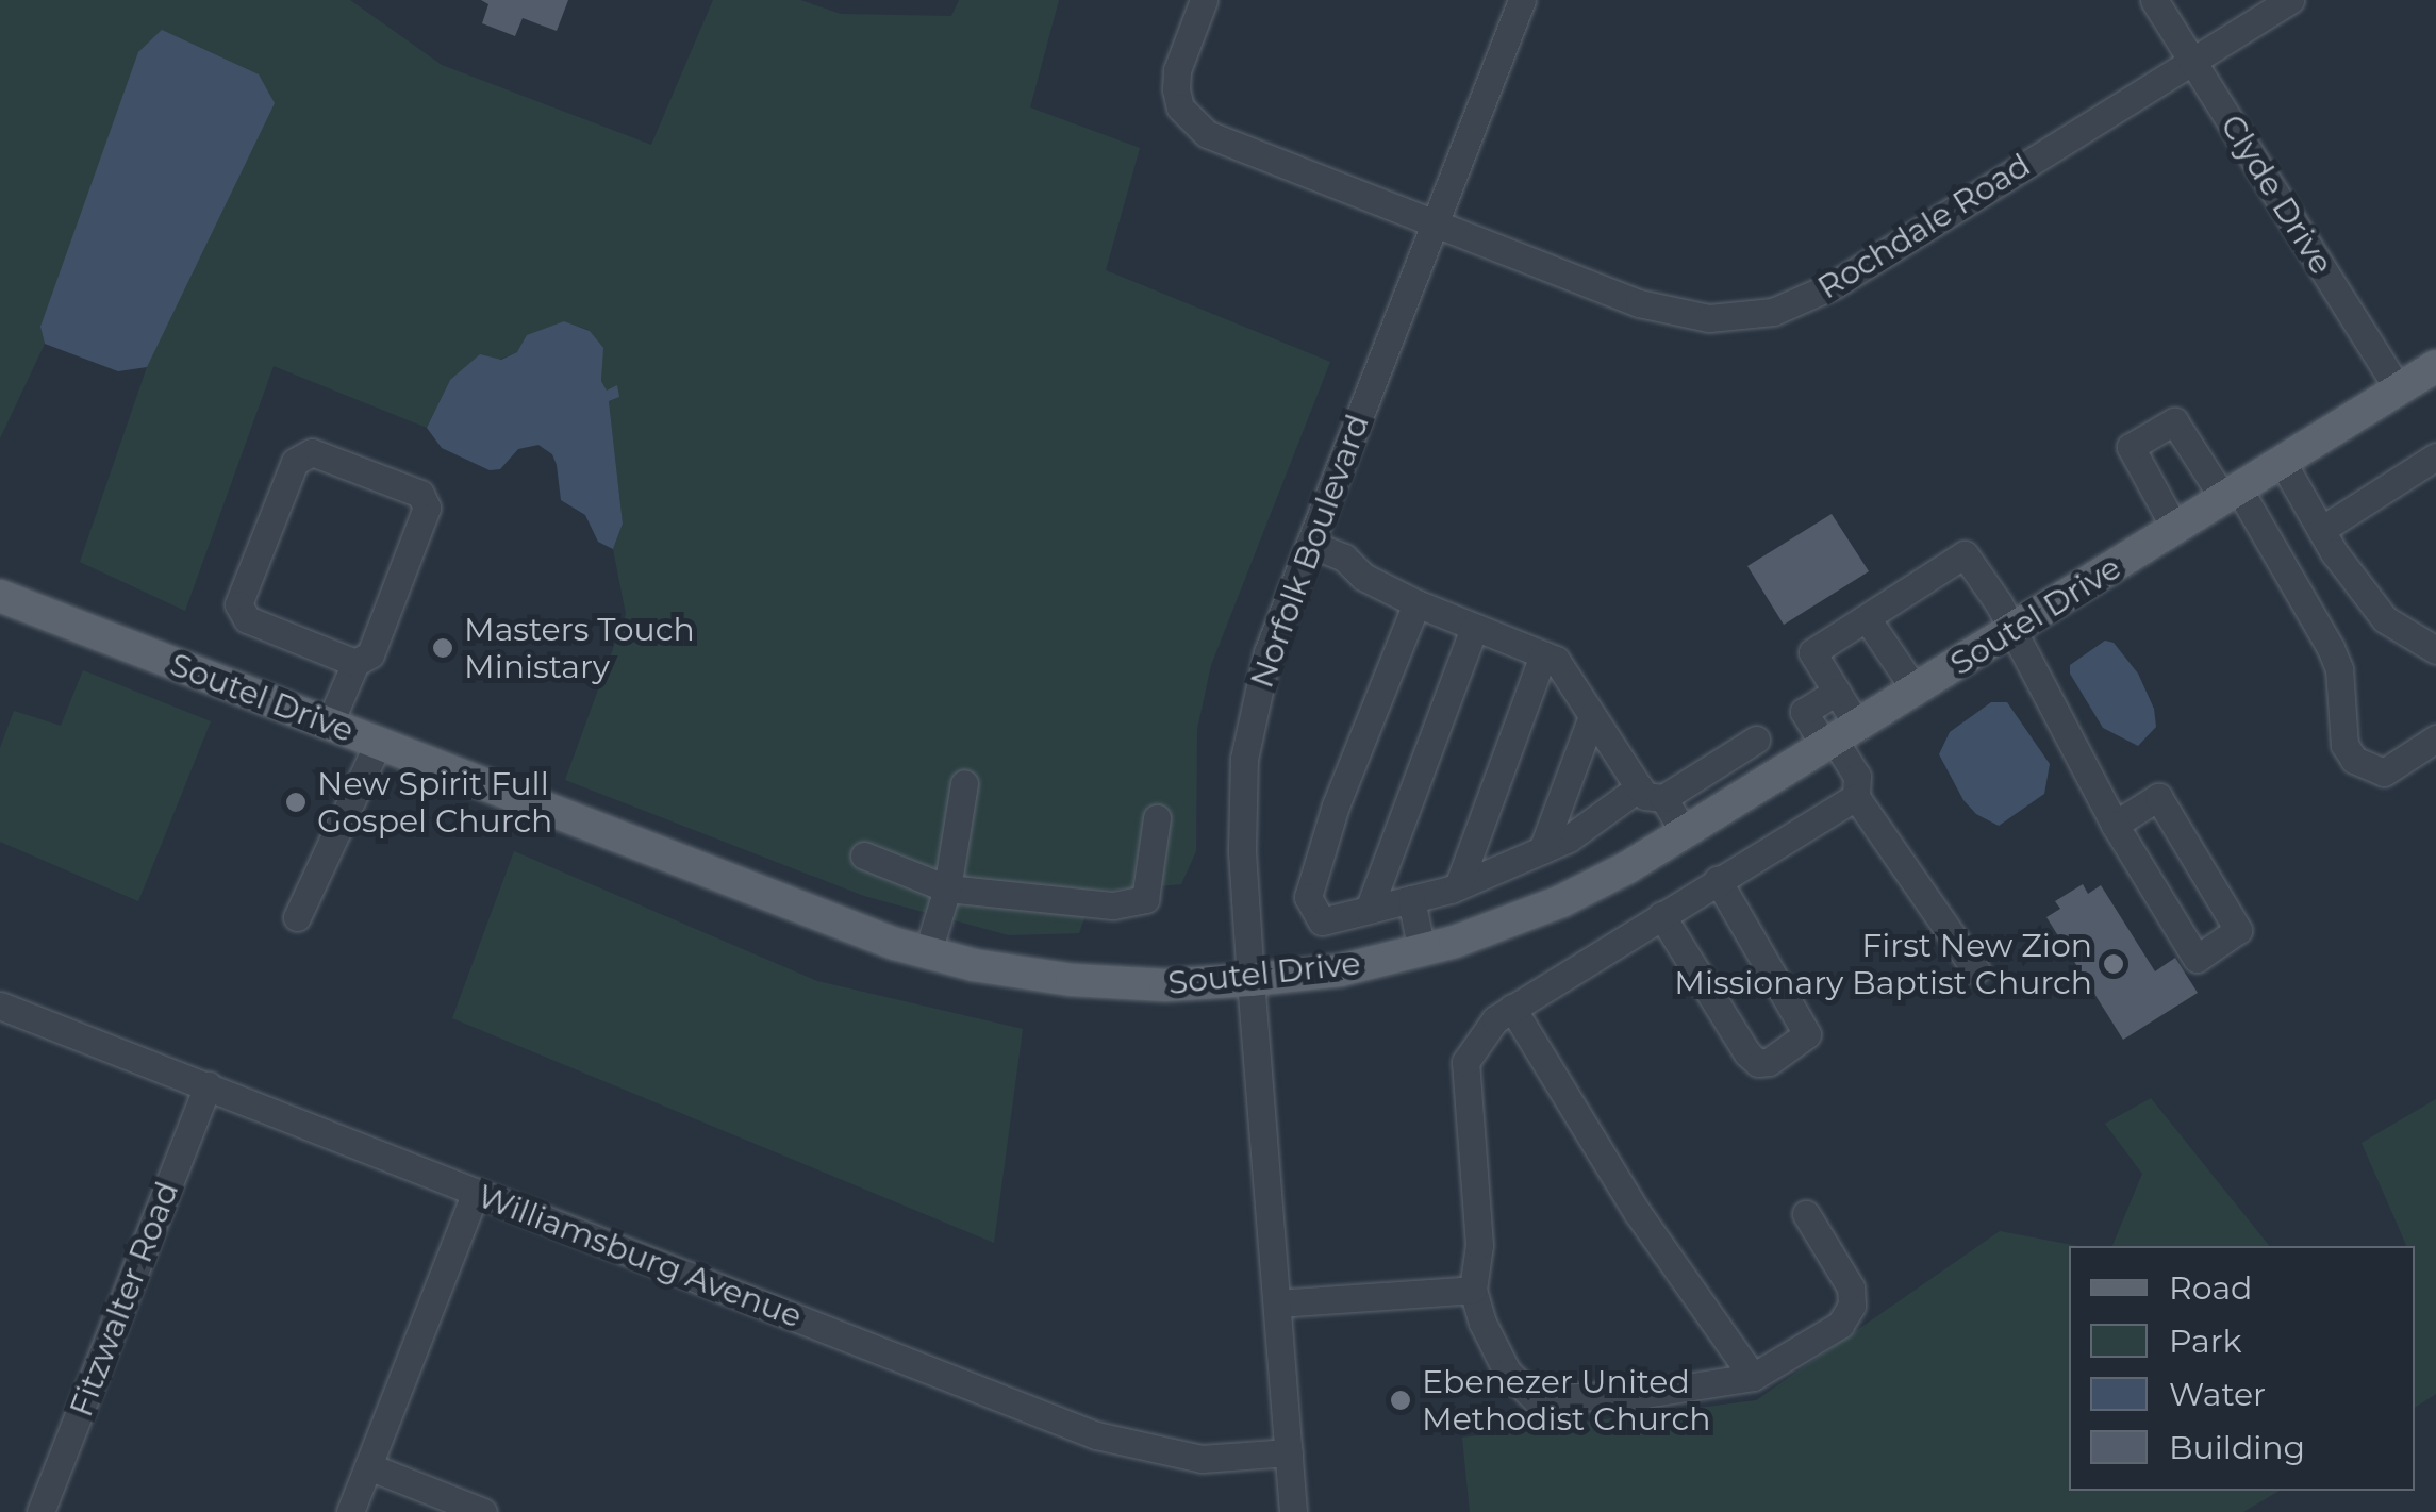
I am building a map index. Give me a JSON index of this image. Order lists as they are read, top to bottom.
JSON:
{
  "streets": {
    "main road": ["Soutel Drive"],
    "street": [
      "Clyde Drive",
      "Rochdale Road",
      "Norfolk Boulevard",
      "Williamsburg Avenue",
      "Fitzwalter Road"
    ]
  },
  "crossings": [
    ["Clyde Drive", "Rochdale Road"],
    ["Clyde Drive", "Soutel Drive"],
    ["Rochdale Road", "Norfolk Boulevard"],
    ["Norfolk Boulevard", "Soutel Drive"],
    ["Norfolk Boulevard", "Williamsburg Avenue"],
    ["Williamsburg Avenue", "Fitzwalter Road"]
  ],
  "places": [
    "Masters Touch Ministary",
    "New Spirit Full Gospel Church",
    "First New Zion Missionary Baptist Church",
    "Ebenezer United Methodist Church"
  ],
  "legend": [
    "Road",
    "Park",
    "Water",
    "Building"
  ]
}
